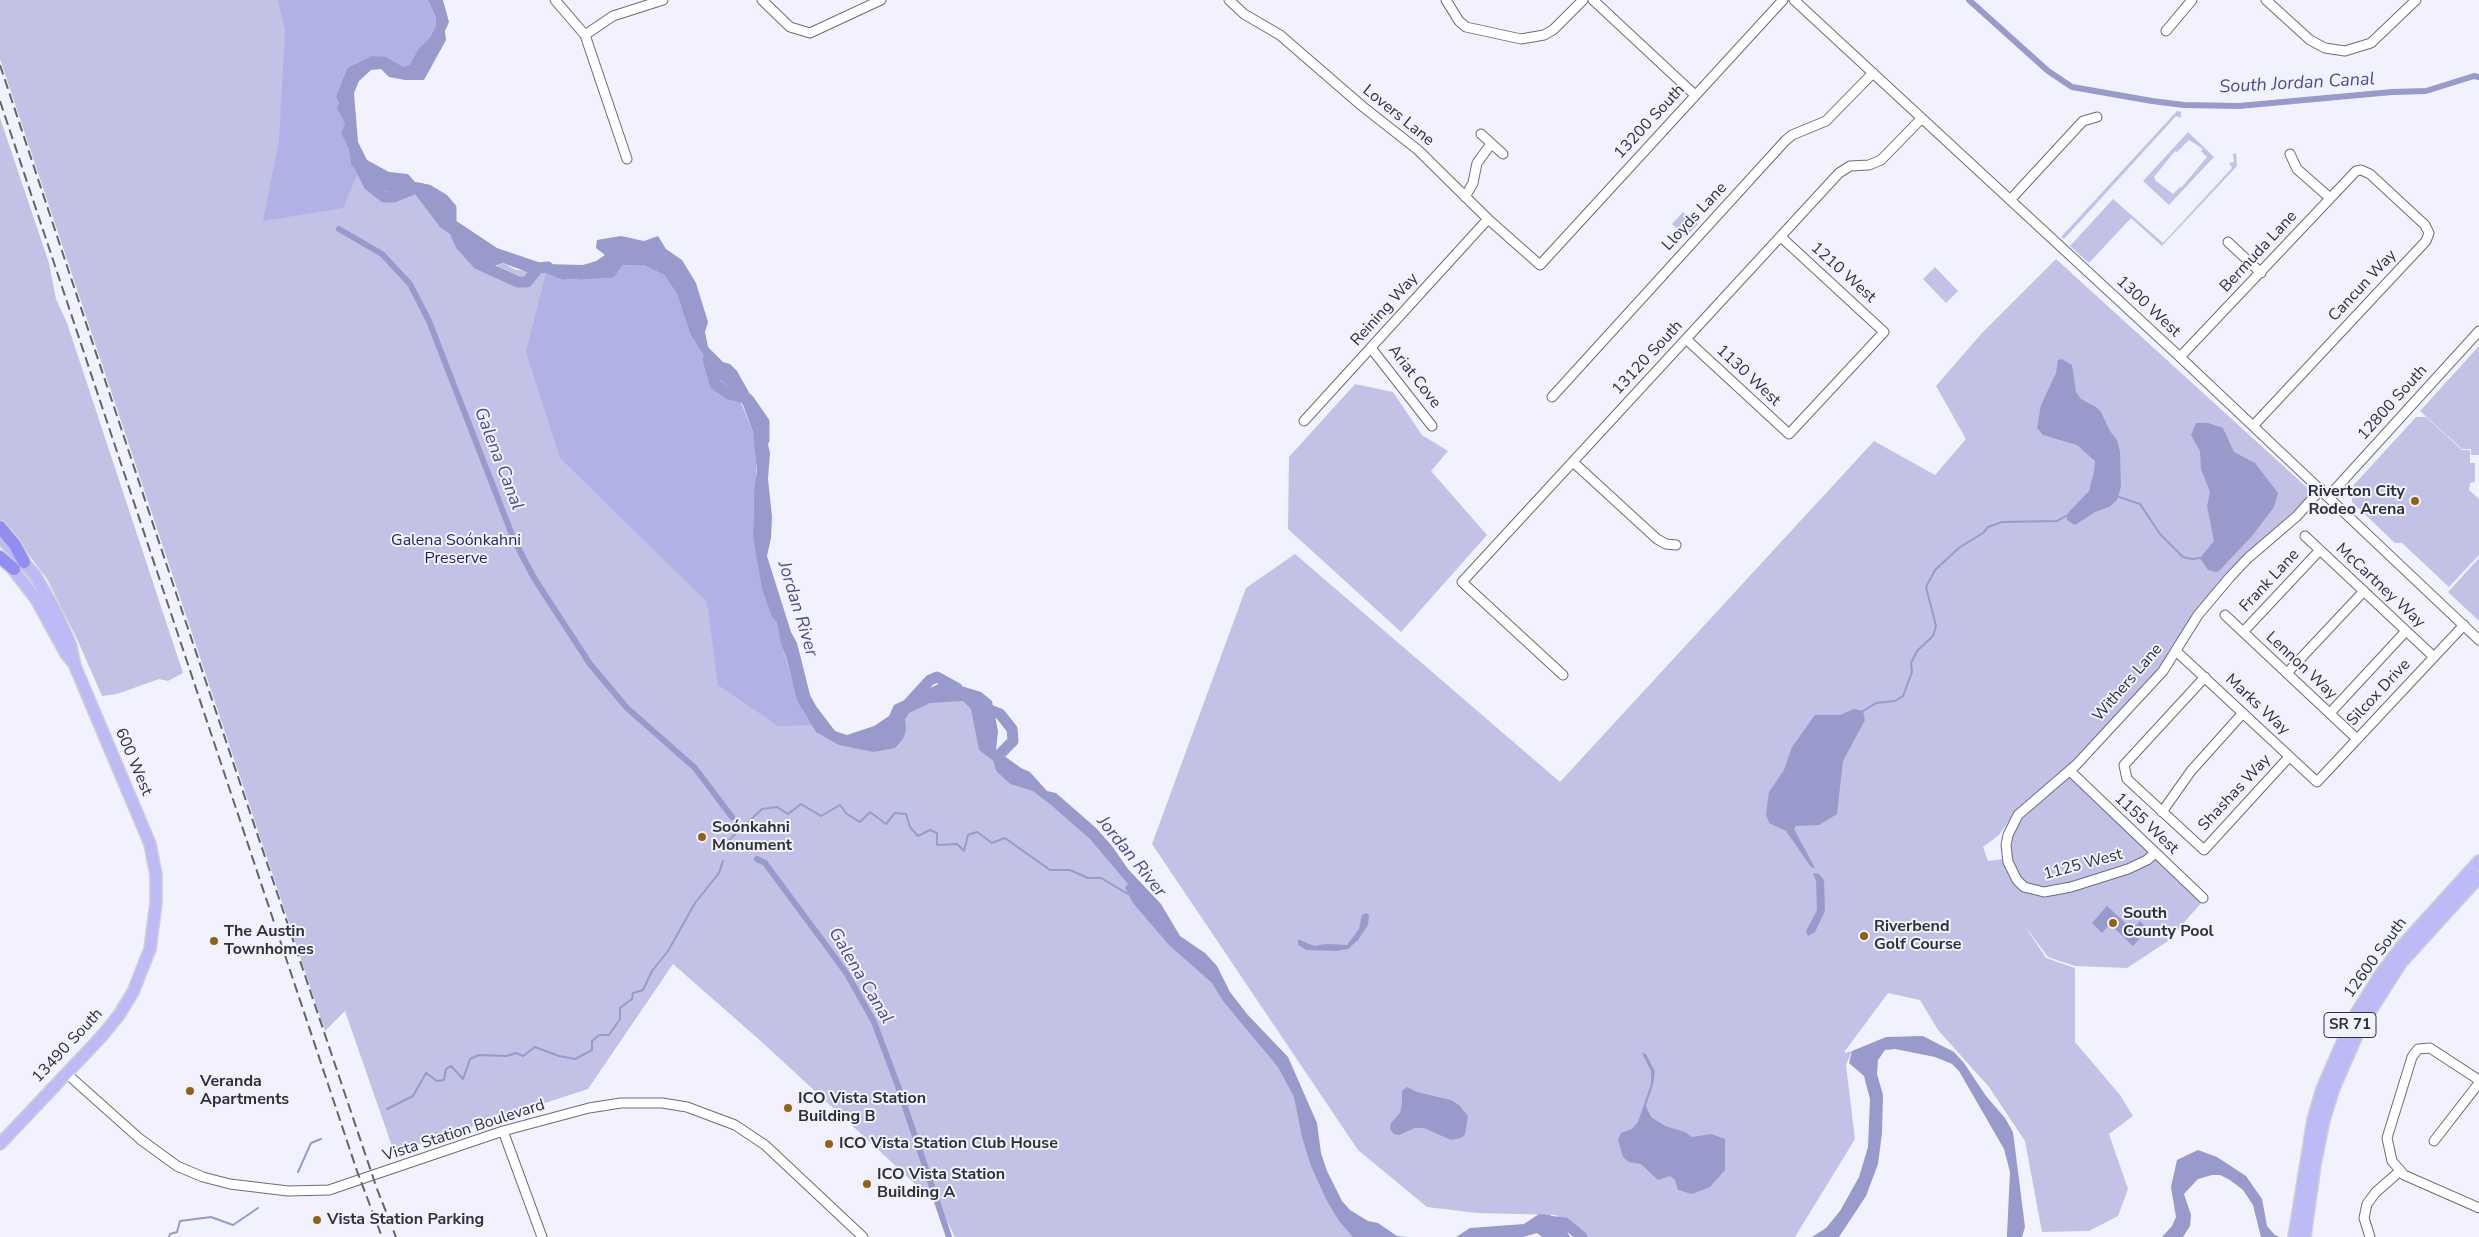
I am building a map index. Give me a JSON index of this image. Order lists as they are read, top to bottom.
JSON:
{
  "streets": {
    "main road": [
      "600 West",
      "12600 South",
      "SR 71",
      "13490 South"
    ],
    "street": [
      "Lovers Lane",
      "13200 South",
      "Lloyds Lane",
      "Bermuda Lane",
      "1210 West",
      "Cancun Way",
      "1300 West",
      "Reining Way",
      "13120 South",
      "1130 West",
      "Ariat Cove",
      "12800 South",
      "Frank Lane",
      "McCartney Way",
      "Lennon Way",
      "Withers Lane",
      "Silcox Drive",
      "Marks Way",
      "Shashas Way",
      "1155 West",
      "1125 West",
      "Vista Station Boulevard"
    ]
  },
  "crossings": [
    ["Lovers Lane", "13200 South"],
    ["Lovers Lane", "Reining Way"],
    ["Lloyds Lane", "1300 West"],
    ["Bermuda Lane", "Cancun Way"],
    ["Bermuda Lane", "1300 West"],
    ["1210 West", "13120 South"],
    ["1210 West", "1130 West"],
    ["Cancun Way", "1300 West"],
    ["1300 West", "13120 South"],
    ["1300 West", "12800 South"],
    ["1300 West", "Withers Lane"],
    ["1300 West", "Silcox Drive"],
    ["Reining Way", "Ariat Cove"],
    ["13120 South", "1130 West"],
    ["Frank Lane", "McCartney Way"],
    ["Frank Lane", "Lennon Way"],
    ["McCartney Way", "Silcox Drive"],
    ["Lennon Way", "Silcox Drive"],
    ["Withers Lane", "Marks Way"],
    ["Withers Lane", "1155 West"],
    ["Withers Lane", "1125 West"],
    ["Silcox Drive", "Marks Way"],
    ["Marks Way", "Shashas Way"],
    ["600 West", "13490 South"],
    ["1155 West", "1125 West"],
    ["13490 South", "Vista Station Boulevard"]
  ],
  "water": ["South Jordan Canal", "Galena Canal", "Jordan River"],
  "parks": ["Galena Soónkahni Preserve"],
  "places": [
    "Riverton City Rodeo Arena",
    "Soónkahni Monument",
    "South County Pool",
    "Riverbend Golf Course",
    "The Austin Townhomes",
    "Veranda Apartments",
    "ICO Vista Station Building B",
    "ICO Vista Station Club House",
    "ICO Vista Station Building A",
    "Vista Station Parking"
  ]
}
